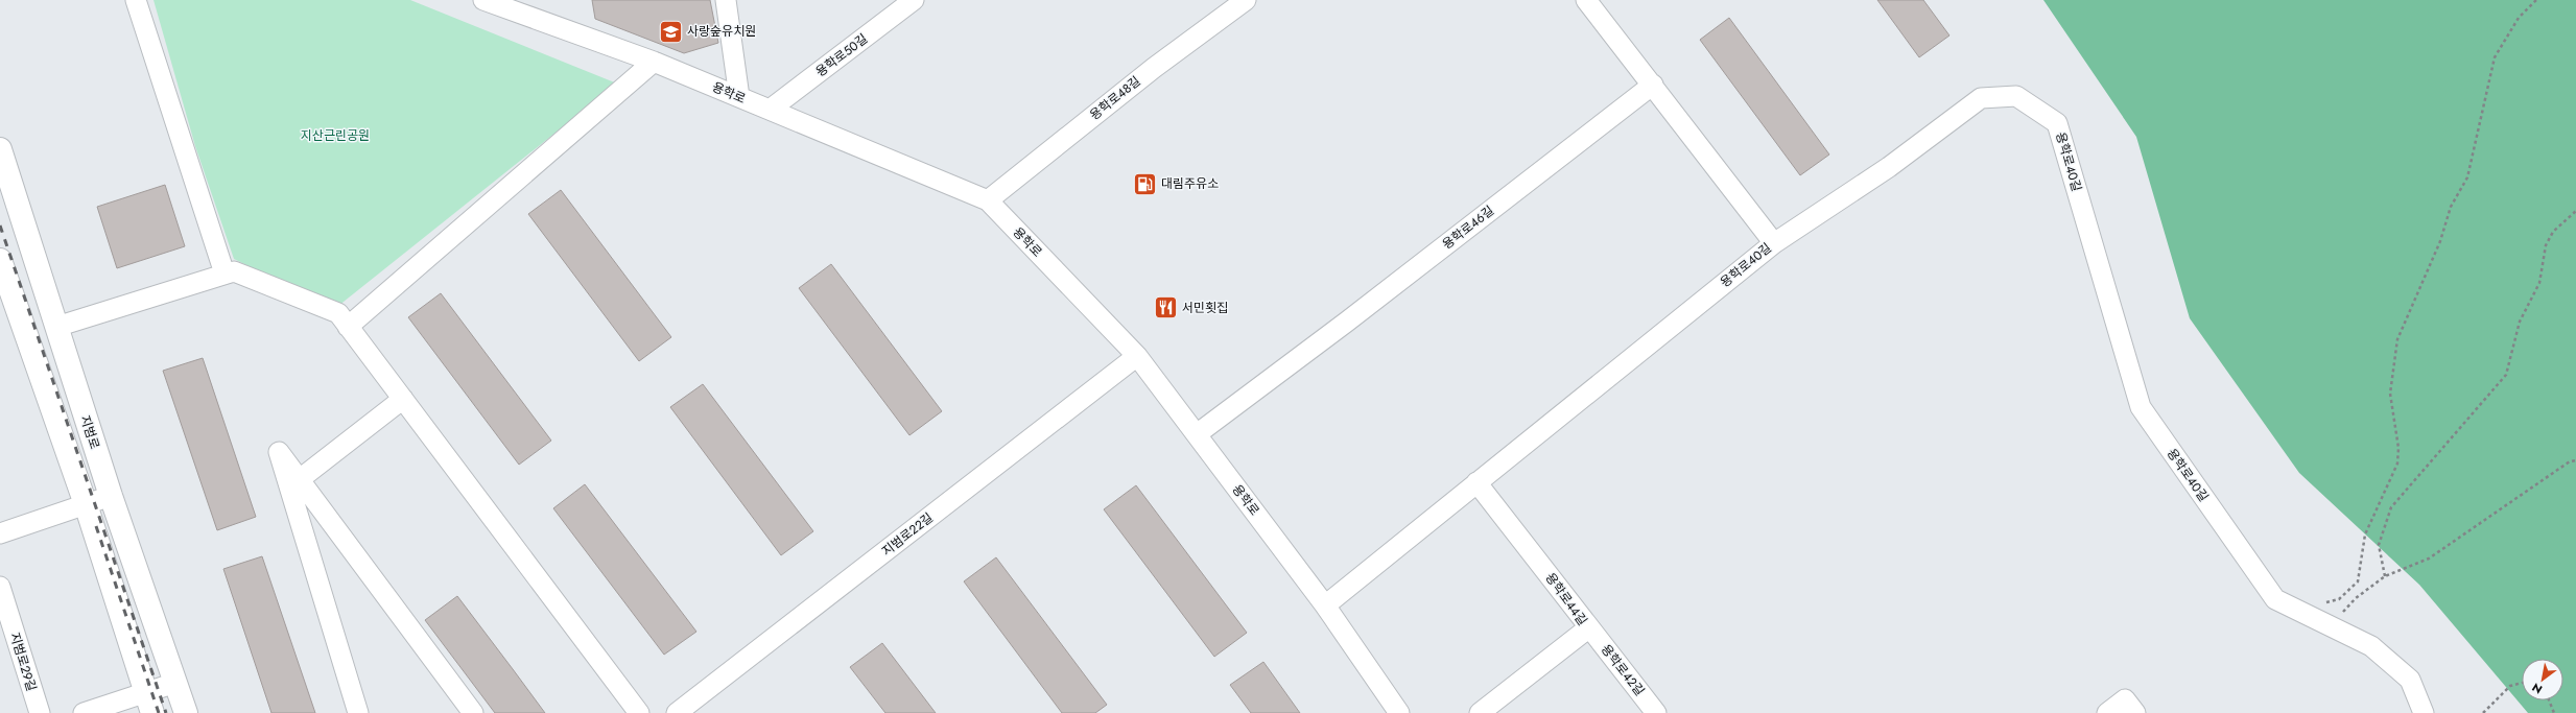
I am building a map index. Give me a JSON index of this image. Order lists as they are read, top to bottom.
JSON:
{
  "streets": {
    "main road": ["지범로"],
    "street": [
      "용학로50길",
      "용학로",
      "용학로48길",
      "용학로40길",
      "용학로46길",
      "지범로22길",
      "용학로44길",
      "지범로29길",
      "용학로42길"
    ]
  },
  "crossings": [
    ["용학로50길", "용학로"],
    ["용학로", "용학로48길"],
    ["용학로", "용학로40길"],
    ["용학로", "용학로46길"],
    ["용학로", "지범로22길"],
    ["용학로40길", "용학로44길"],
    ["용학로44길", "용학로42길"]
  ],
  "parks": ["지산근린공원"],
  "places": {
    "school or university": ["사랑숲유치원"],
    "fuel station": ["대림주유소"],
    "restaurant": ["서민횟집"]
  },
  "north": "bottom left"
}
